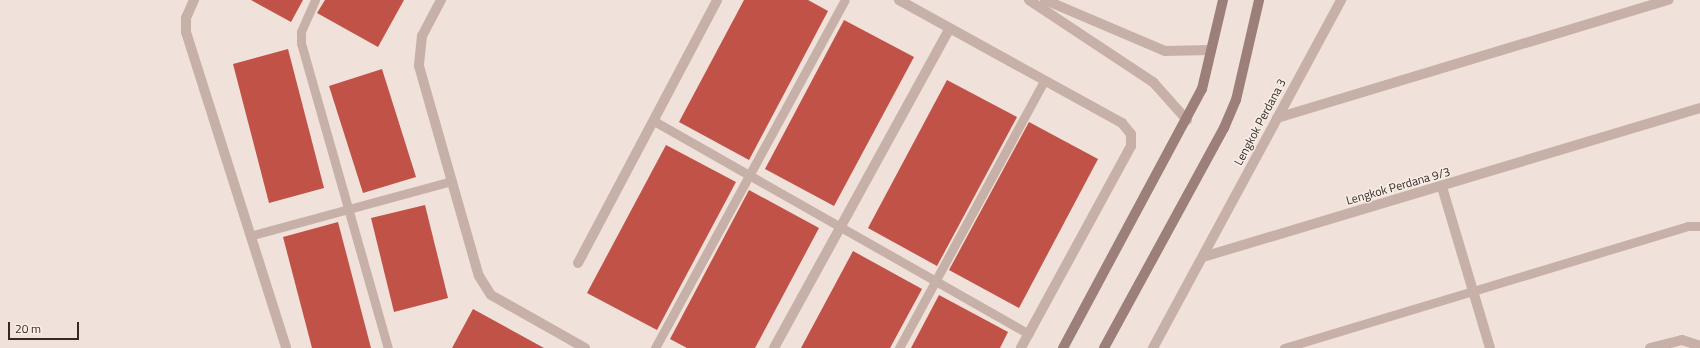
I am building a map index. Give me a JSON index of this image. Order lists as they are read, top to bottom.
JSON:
{
  "streets": {
    "street": ["Lengkok Perdana 3", "Lengkok Perdana 9/3"]
  },
  "crossings": [
    ["Lengkok Perdana 3", "Lengkok Perdana 9/3"]
  ],
  "scale_bar": "20 m"
}
